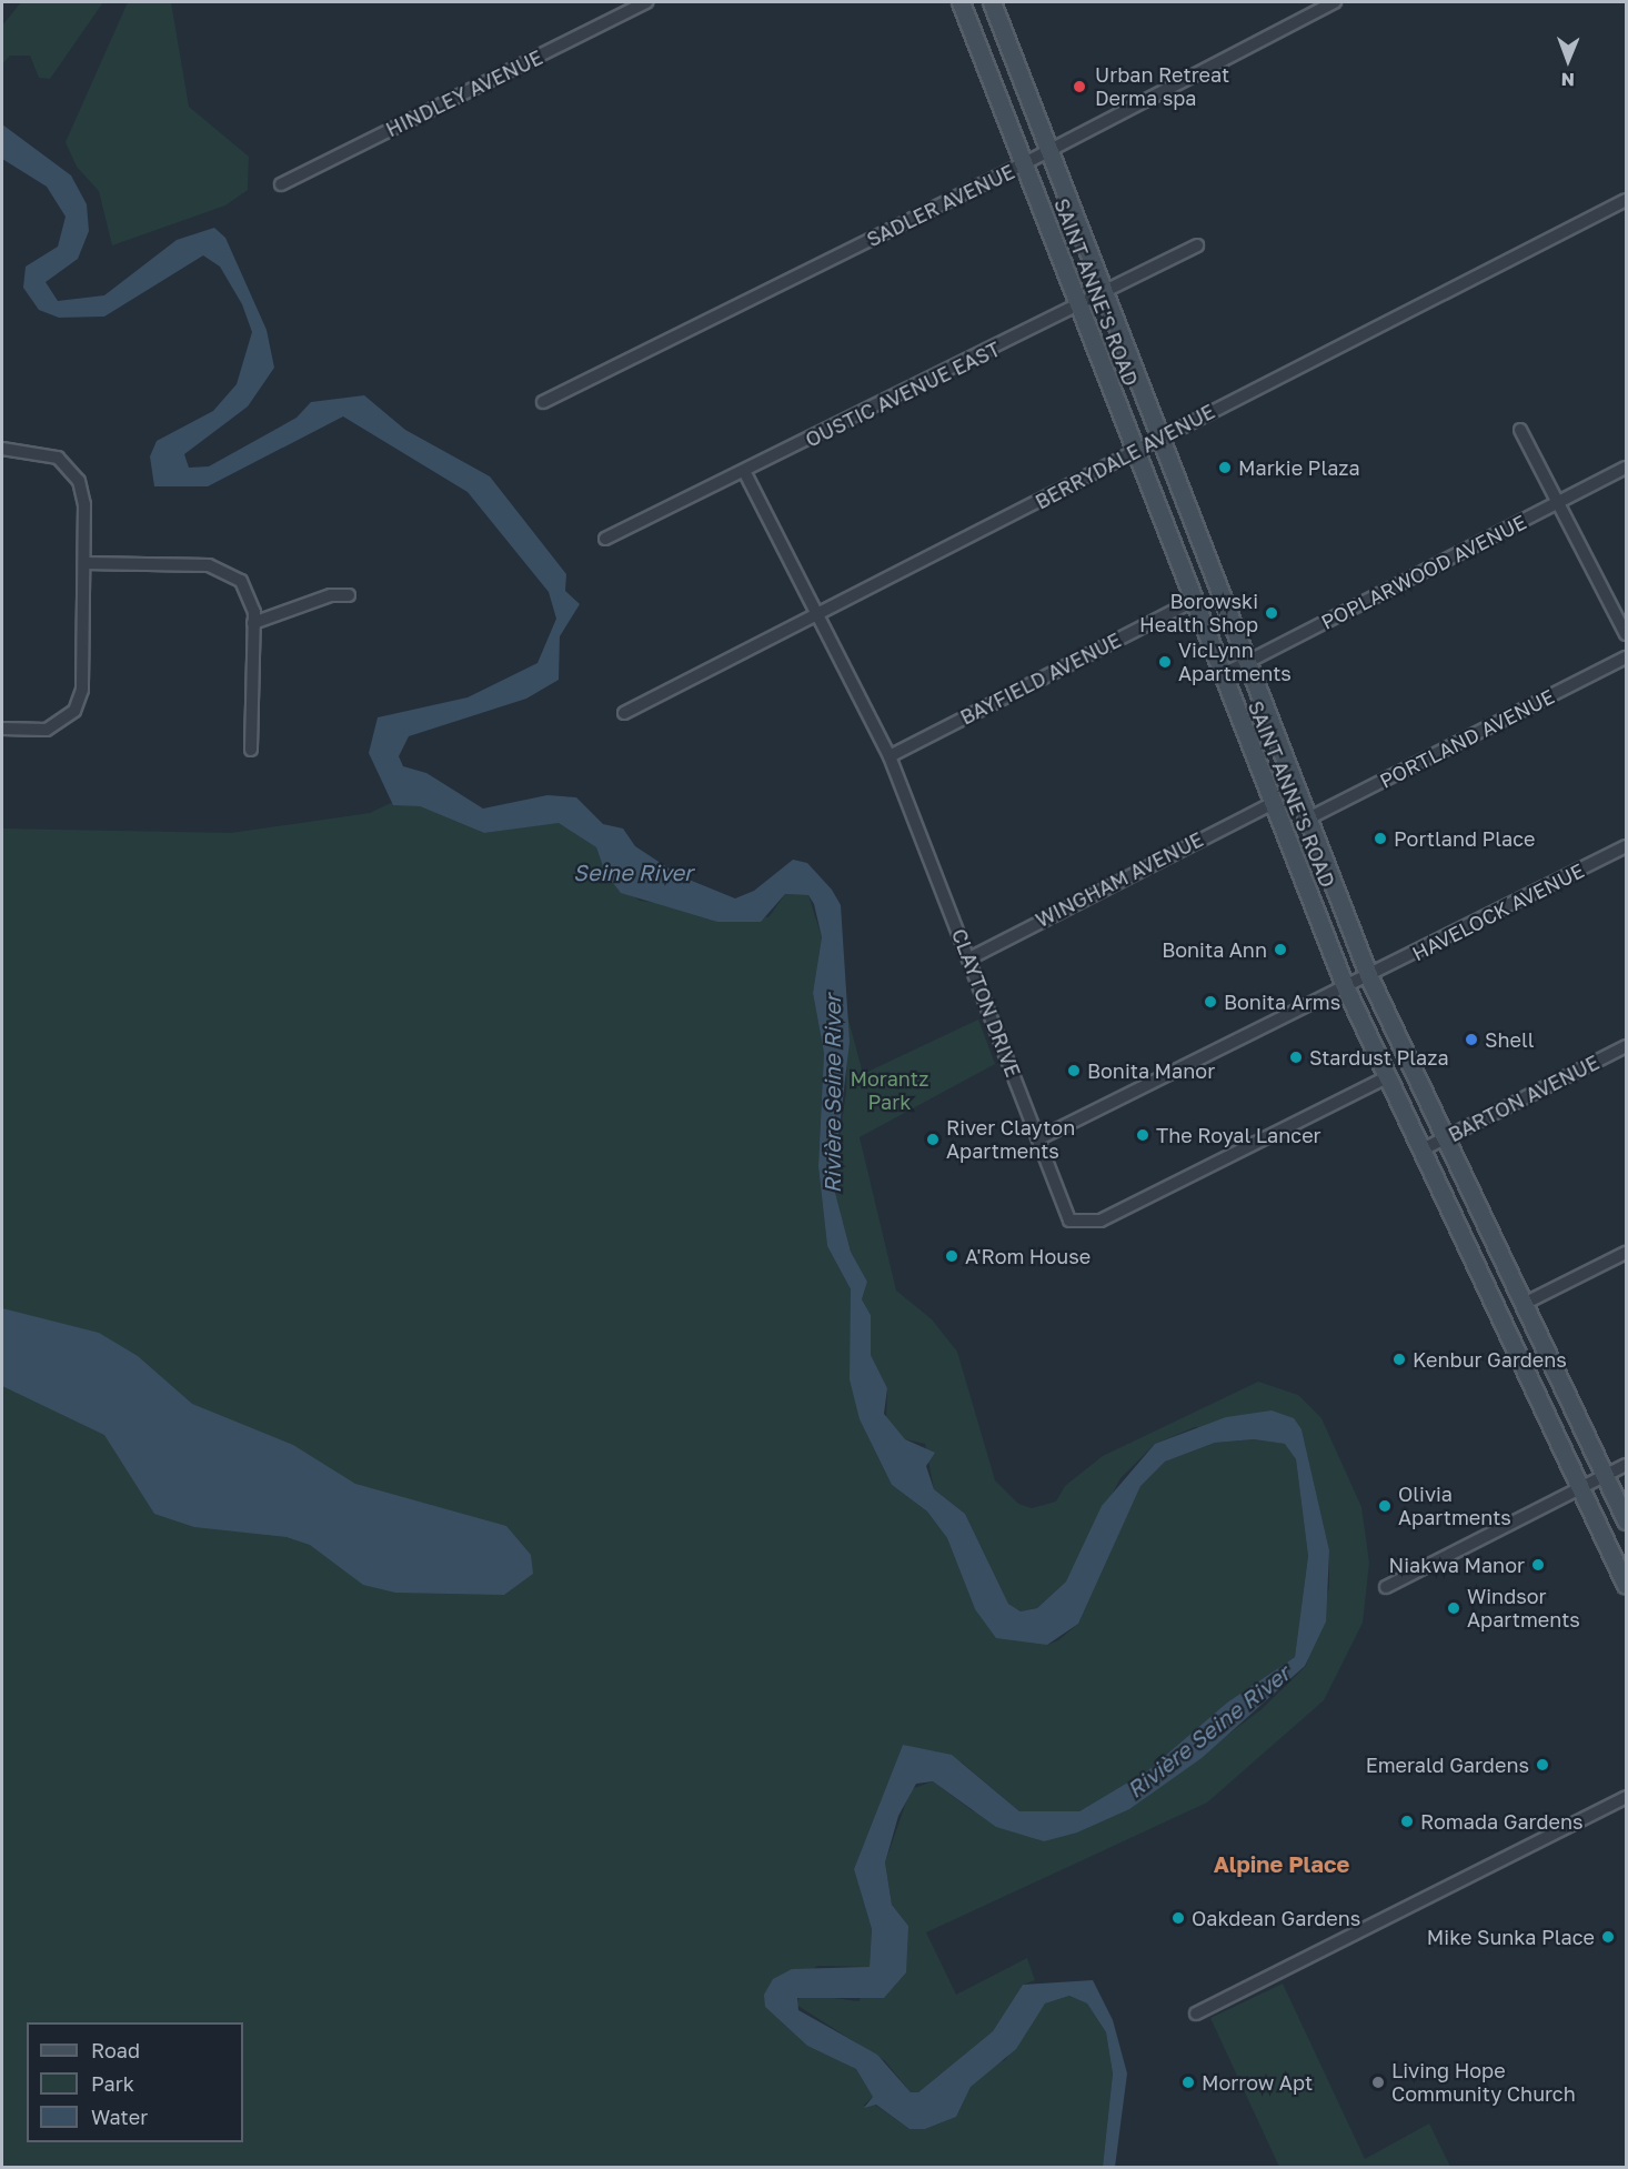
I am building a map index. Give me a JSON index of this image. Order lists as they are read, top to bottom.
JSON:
{
  "streets": {
    "main road": ["SAINT ANNE'S ROAD"],
    "street": [
      "HINDLEY AVENUE",
      "SADLER AVENUE",
      "OUSTIC AVENUE EAST",
      "BERRYDALE AVENUE",
      "POPLARWOOD AVENUE",
      "BAYFIELD AVENUE",
      "PORTLAND AVENUE",
      "WINGHAM AVENUE",
      "HAVELOCK AVENUE",
      "CLAYTON DRIVE",
      "BARTON AVENUE"
    ]
  },
  "crossings": [
    ["SADLER AVENUE", "SAINT ANNE'S ROAD"],
    ["SAINT ANNE'S ROAD", "OUSTIC AVENUE EAST"],
    ["SAINT ANNE'S ROAD", "BERRYDALE AVENUE"],
    ["SAINT ANNE'S ROAD", "POPLARWOOD AVENUE"],
    ["SAINT ANNE'S ROAD", "BAYFIELD AVENUE"],
    ["SAINT ANNE'S ROAD", "PORTLAND AVENUE"],
    ["SAINT ANNE'S ROAD", "WINGHAM AVENUE"],
    ["SAINT ANNE'S ROAD", "HAVELOCK AVENUE"],
    ["SAINT ANNE'S ROAD", "CLAYTON DRIVE"],
    ["SAINT ANNE'S ROAD", "BARTON AVENUE"],
    ["OUSTIC AVENUE EAST", "CLAYTON DRIVE"],
    ["BERRYDALE AVENUE", "CLAYTON DRIVE"],
    ["BAYFIELD AVENUE", "CLAYTON DRIVE"],
    ["WINGHAM AVENUE", "CLAYTON DRIVE"],
    ["HAVELOCK AVENUE", "CLAYTON DRIVE"]
  ],
  "districts": ["Alpine Place"],
  "water": ["Seine River", "Rivière Seine River"],
  "parks": ["Morantz Park"],
  "places": [
    "Urban Retreat Derma spa",
    "Markie Plaza",
    "Borowski Health Shop",
    "VicLynn Apartments",
    "Portland Place",
    "Bonita Ann",
    "Bonita Arms",
    "Shell",
    "Stardust Plaza",
    "Bonita Manor",
    "The Royal Lancer",
    "River Clayton Apartments",
    "A'Rom House",
    "Kenbur Gardens",
    "Olivia Apartments",
    "Niakwa Manor",
    "Windsor Apartments",
    "Emerald Gardens",
    "Romada Gardens",
    "Oakdean Gardens",
    "Mike Sunka Place",
    "Morrow Apt",
    "Living Hope Community Church"
  ],
  "legend": ["Road", "Park", "Water"],
  "north": "bottom"
}
